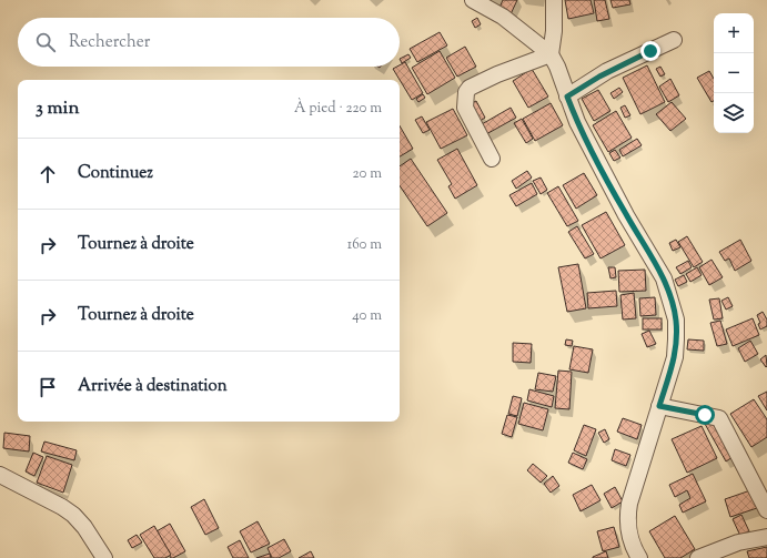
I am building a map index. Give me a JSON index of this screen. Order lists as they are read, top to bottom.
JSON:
{
  "page": {
    "map_buttons": ["+", "−"],
    "search": "Rechercher",
    "heading": ["3 min", "À pied · 220 m"],
    "list": [
      ["Continuez", "20 m"],
      ["Tournez à droite", "160 m"],
      ["Tournez à droite", "40 m"],
      "Arrivée à destination"
    ]
  }
}
